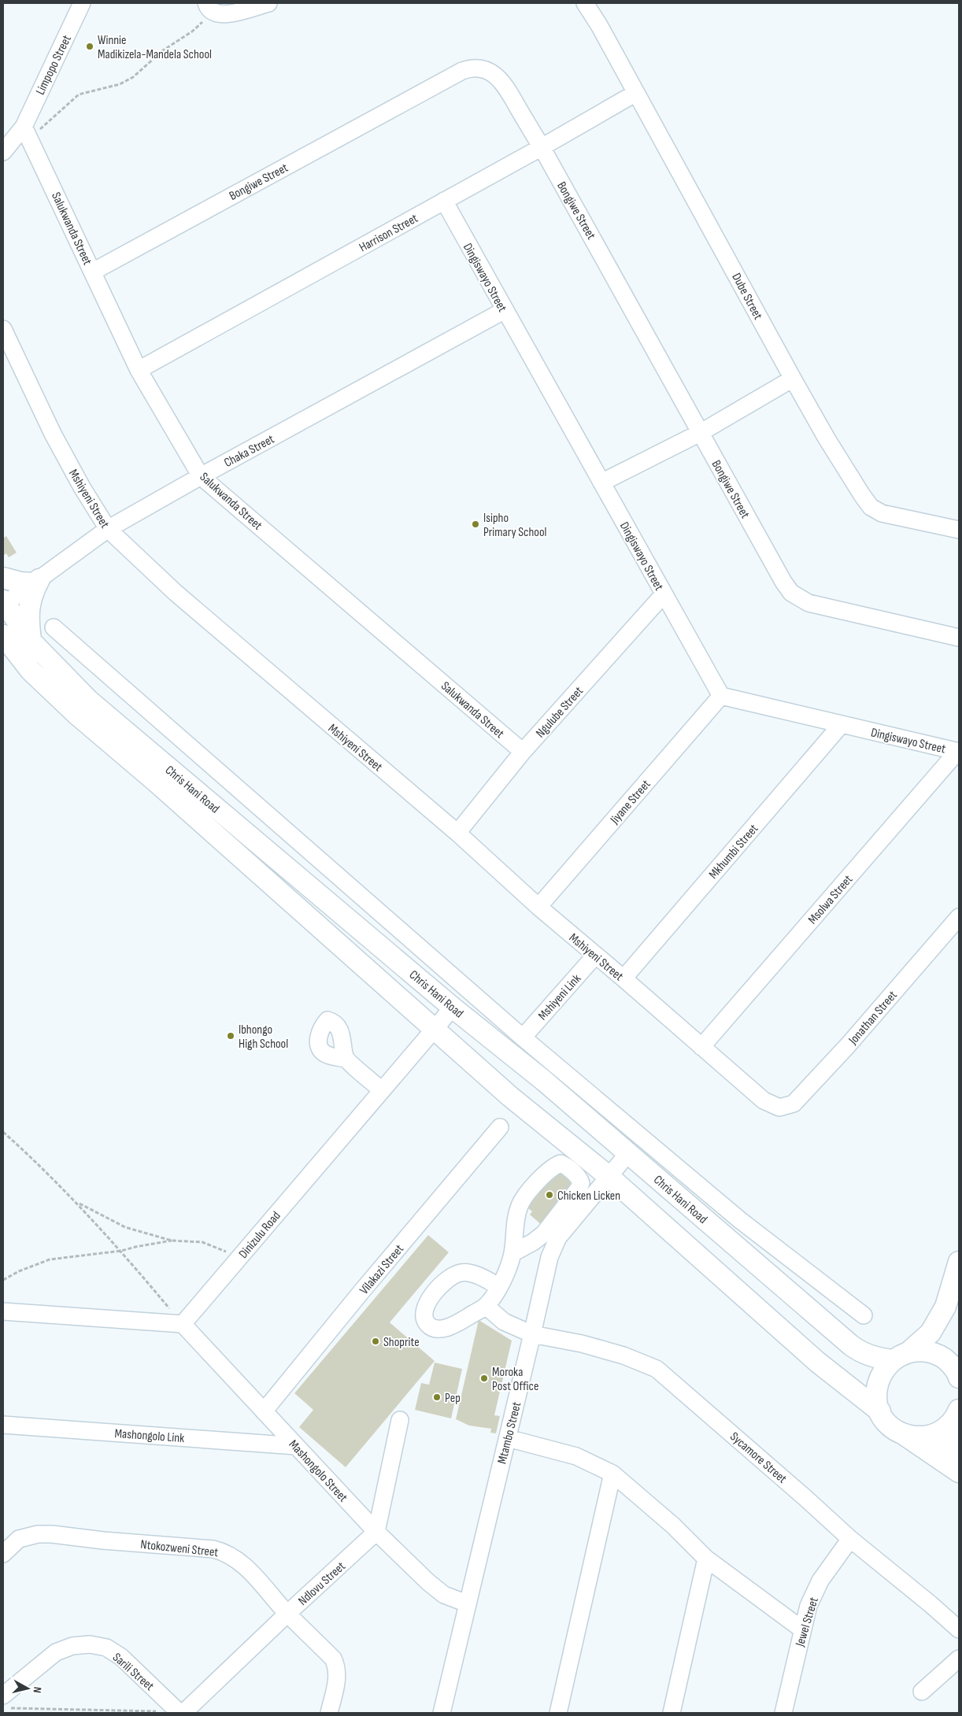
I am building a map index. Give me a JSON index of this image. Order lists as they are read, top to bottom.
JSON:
{
  "streets": {
    "main road": ["Chris Hani Road"],
    "street": [
      "Limpopo Street",
      "Bongiwe Street",
      "Salukwanda Street",
      "Harrison Street",
      "Dingiswayo Street",
      "Dube Street",
      "Chaka Street",
      "Mshiyeni Street",
      "Ngulube Street",
      "Jiyane Street",
      "Mkhumbi Street",
      "Msolwa Street",
      "Mshiyeni Link",
      "Jonathan Street",
      "Dinizulu Road",
      "Vilakazi Street",
      "Mtambo Street",
      "Mashongolo Link",
      "Sycamore Street",
      "Mashongolo Street",
      "Ntokozweni Street",
      "Ndlovu Street",
      "Jewel Street",
      "Sarili Street"
    ]
  },
  "crossings": [
    ["Limpopo Street", "Salukwanda Street"],
    ["Bongiwe Street", "Salukwanda Street"],
    ["Bongiwe Street", "Harrison Street"],
    ["Salukwanda Street", "Harrison Street"],
    ["Salukwanda Street", "Chaka Street"],
    ["Salukwanda Street", "Ngulube Street"],
    ["Harrison Street", "Dingiswayo Street"],
    ["Harrison Street", "Dube Street"],
    ["Dingiswayo Street", "Chaka Street"],
    ["Dingiswayo Street", "Ngulube Street"],
    ["Dingiswayo Street", "Jiyane Street"],
    ["Dingiswayo Street", "Mkhumbi Street"],
    ["Dingiswayo Street", "Msolwa Street"],
    ["Chaka Street", "Mshiyeni Street"],
    ["Chaka Street", "Chris Hani Road"],
    ["Mshiyeni Street", "Ngulube Street"],
    ["Mshiyeni Street", "Jiyane Street"],
    ["Mshiyeni Street", "Mkhumbi Street"],
    ["Mshiyeni Street", "Msolwa Street"],
    ["Mshiyeni Street", "Mshiyeni Link"],
    ["Mshiyeni Street", "Jonathan Street"],
    ["Chris Hani Road", "Mshiyeni Link"],
    ["Chris Hani Road", "Dinizulu Road"],
    ["Chris Hani Road", "Mtambo Street"],
    ["Dinizulu Road", "Mashongolo Street"],
    ["Vilakazi Street", "Mashongolo Street"],
    ["Mtambo Street", "Sycamore Street"],
    ["Mtambo Street", "Mashongolo Street"],
    ["Mashongolo Link", "Mashongolo Street"],
    ["Sycamore Street", "Jewel Street"],
    ["Mashongolo Street", "Ndlovu Street"],
    ["Ntokozweni Street", "Ndlovu Street"]
  ],
  "places": [
    "Winnie Madikizela-Mandela School",
    "Isipho Primary School",
    "Ibhongo High School",
    "Chicken Licken",
    "Shoprite",
    "Moroka Post Office",
    "Pep"
  ],
  "north": "right"
}
